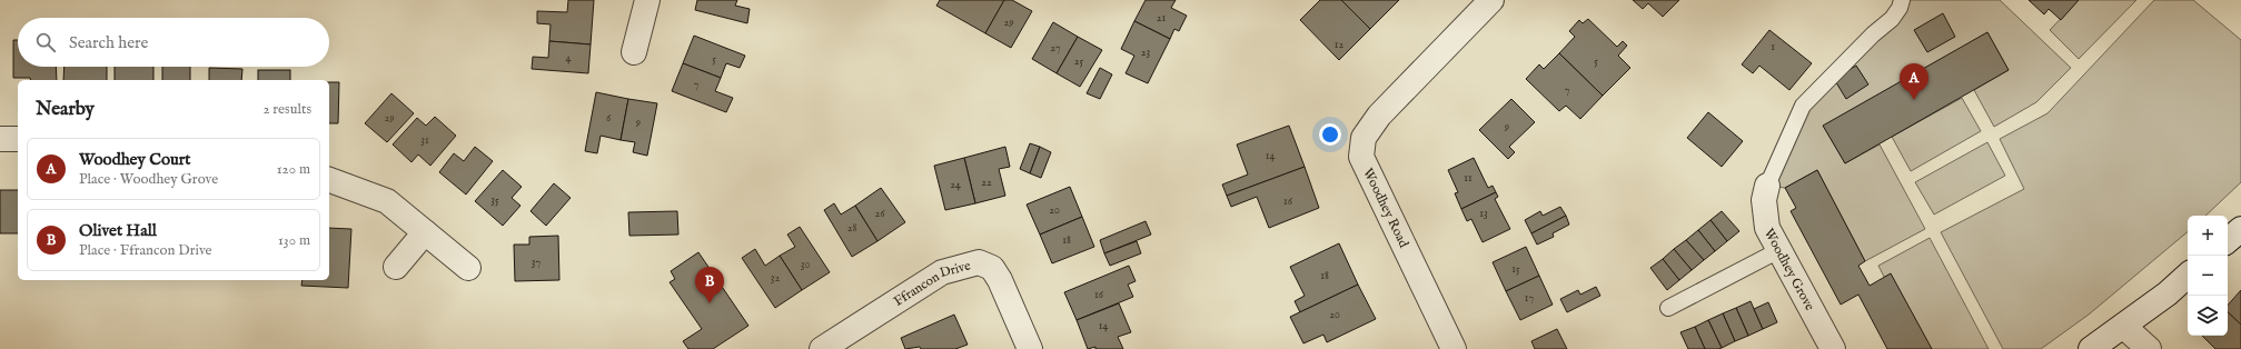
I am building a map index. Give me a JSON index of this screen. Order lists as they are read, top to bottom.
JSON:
{
  "streets": {
    "street": ["Woodhey Road", "Woodhey Grove", "Ffrancon Drive"]
  },
  "house_numbers": [
    "21",
    "29",
    "12",
    "1",
    "27",
    "23",
    "4",
    "5",
    "25",
    "5",
    "7",
    "7",
    "29",
    "6",
    "9",
    "9",
    "31",
    "14",
    "11",
    "22",
    "24",
    "35",
    "16",
    "20",
    "26",
    "13",
    "28",
    "18",
    "37",
    "30",
    "15",
    "18",
    "32",
    "16",
    "17",
    "20",
    "14"
  ],
  "page": {
    "search": "Search here",
    "pins": ["A", "B"],
    "heading": ["Nearby", "2 results"],
    "list": [
      {
        "mark": "A",
        "name": "Woodhey Court",
        "note": "Place · Woodhey Grove",
        "value": "120 m"
      },
      {
        "mark": "B",
        "name": "Olivet Hall",
        "note": "Place · Ffrancon Drive",
        "value": "130 m"
      }
    ],
    "map_buttons": ["+", "−"]
  }
}
